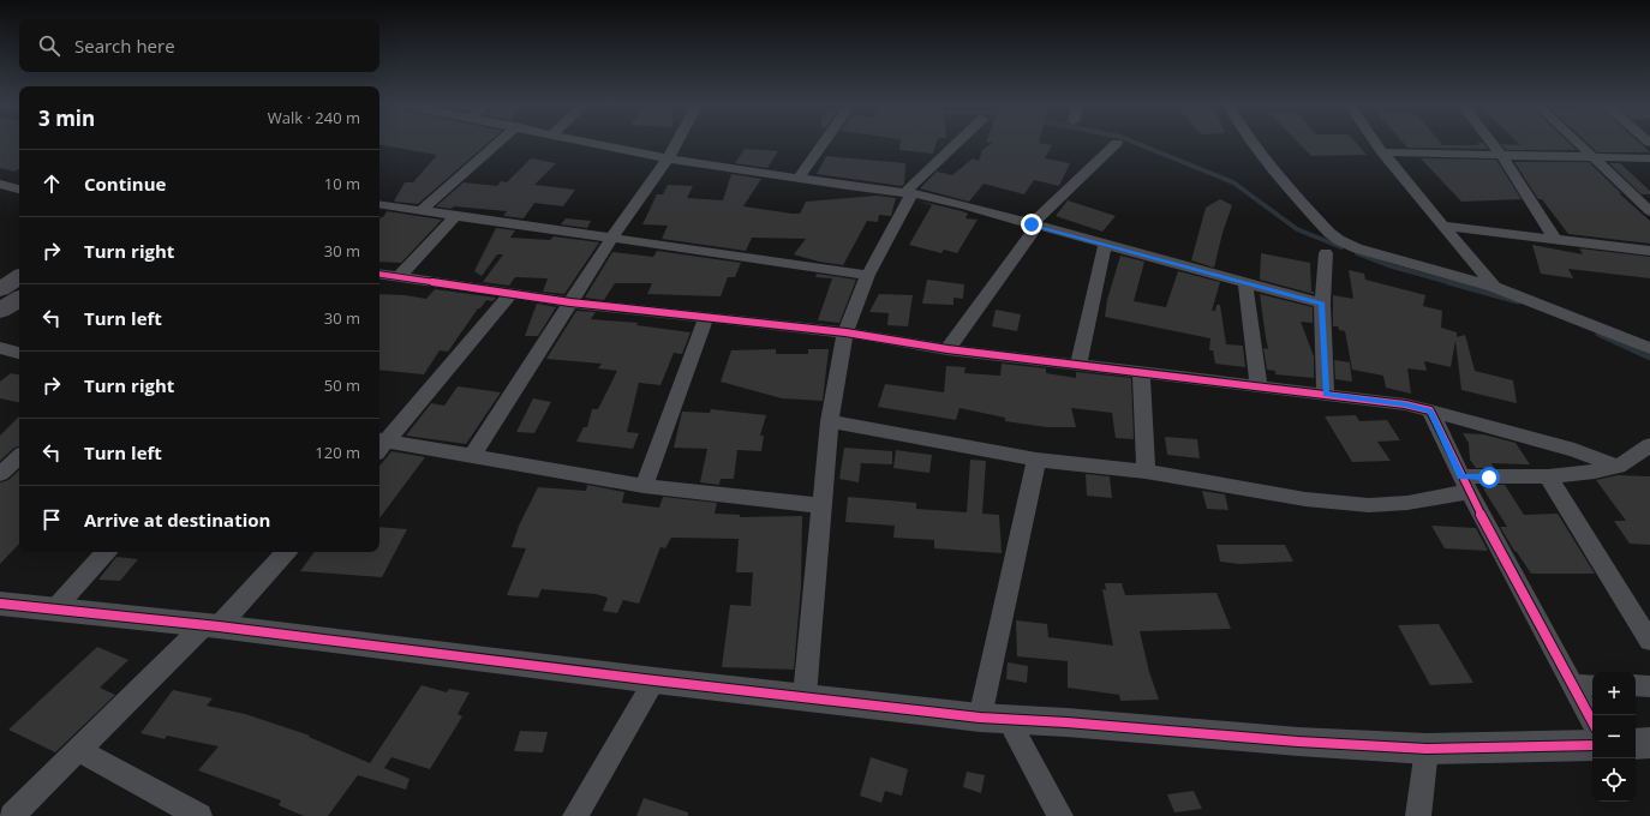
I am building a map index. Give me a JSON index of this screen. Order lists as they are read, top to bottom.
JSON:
{
  "page": {
    "search": "Search here",
    "heading": ["3 min", "Walk · 240 m"],
    "list": [
      ["Continue", "10 m"],
      ["Turn right", "30 m"],
      ["Turn left", "30 m"],
      ["Turn right", "50 m"],
      ["Turn left", "120 m"],
      "Arrive at destination"
    ],
    "map_buttons": ["+", "−"]
  }
}
